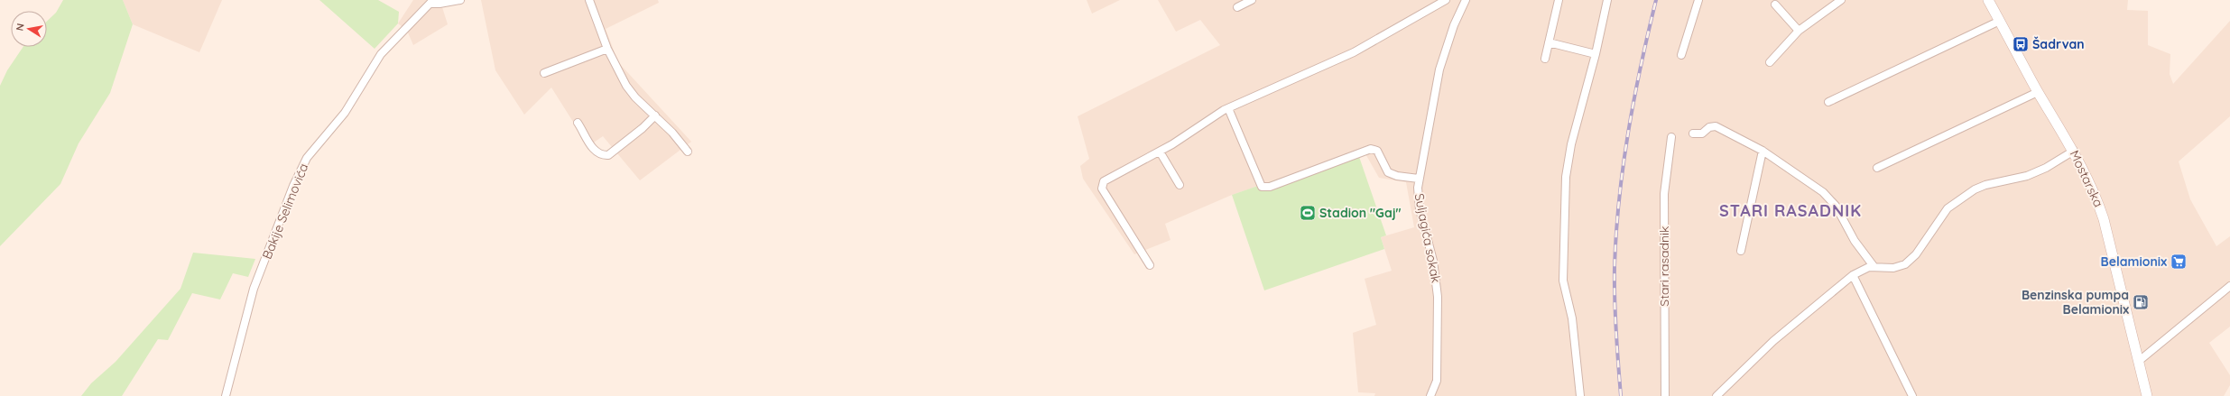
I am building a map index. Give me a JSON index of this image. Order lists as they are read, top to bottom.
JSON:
{
  "streets": {
    "main road": ["Mostarska"],
    "street": ["Bakije Selimovića", "Suljagića sokak", "Stari rasadnik"]
  },
  "districts": ["STARI RASADNIK"],
  "places": {
    "bus stop": ["Šadrvan"],
    "sports": ["Stadion \"Gaj\""],
    "supermarket": ["Belamionix"],
    "fuel station": ["Benzinska pumpa Belamionix"]
  },
  "north": "left"
}
